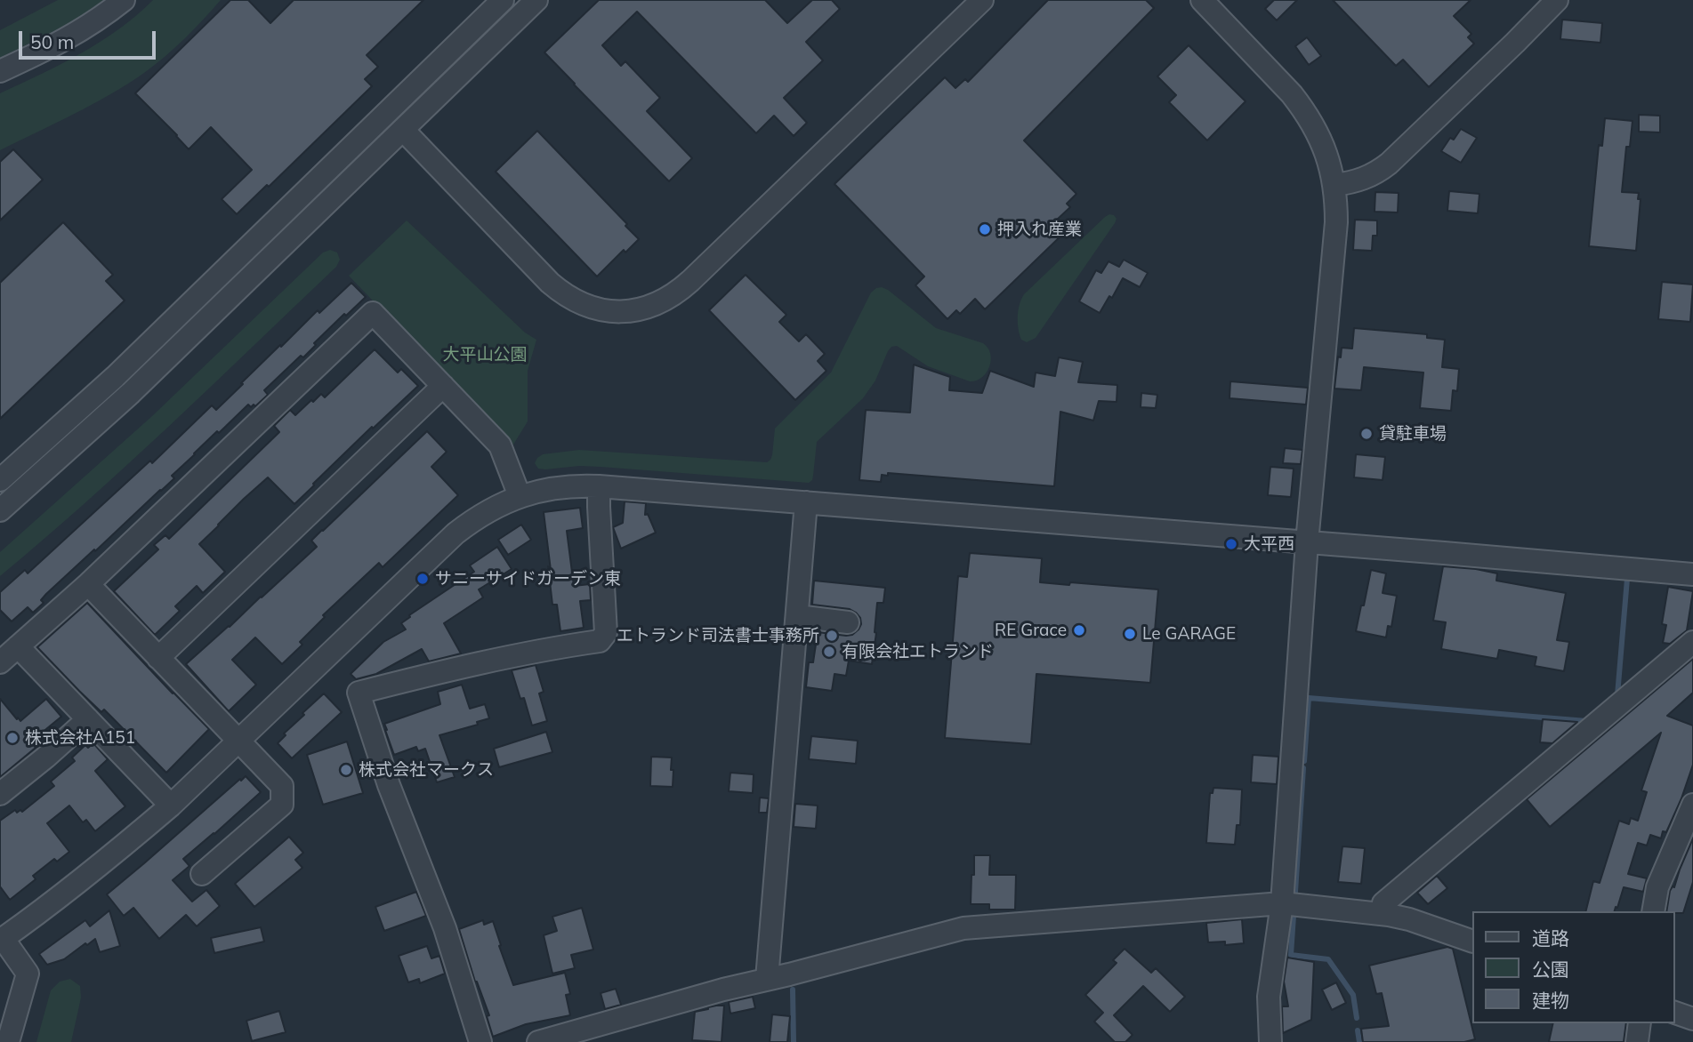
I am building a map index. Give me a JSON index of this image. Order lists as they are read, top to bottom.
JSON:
{
  "parks": ["大平山公園"],
  "places": [
    "押入れ産業",
    "貸駐車場",
    "大平西",
    "サニーサイドガーデン東",
    "RE Grace",
    "Le GARAGE",
    "エトランド司法書士事務所",
    "有限会社エトランド",
    "株式会社A151",
    "株式会社マークス"
  ],
  "legend": ["道路", "公園", "建物"],
  "scale_bar": "50 m"
}
